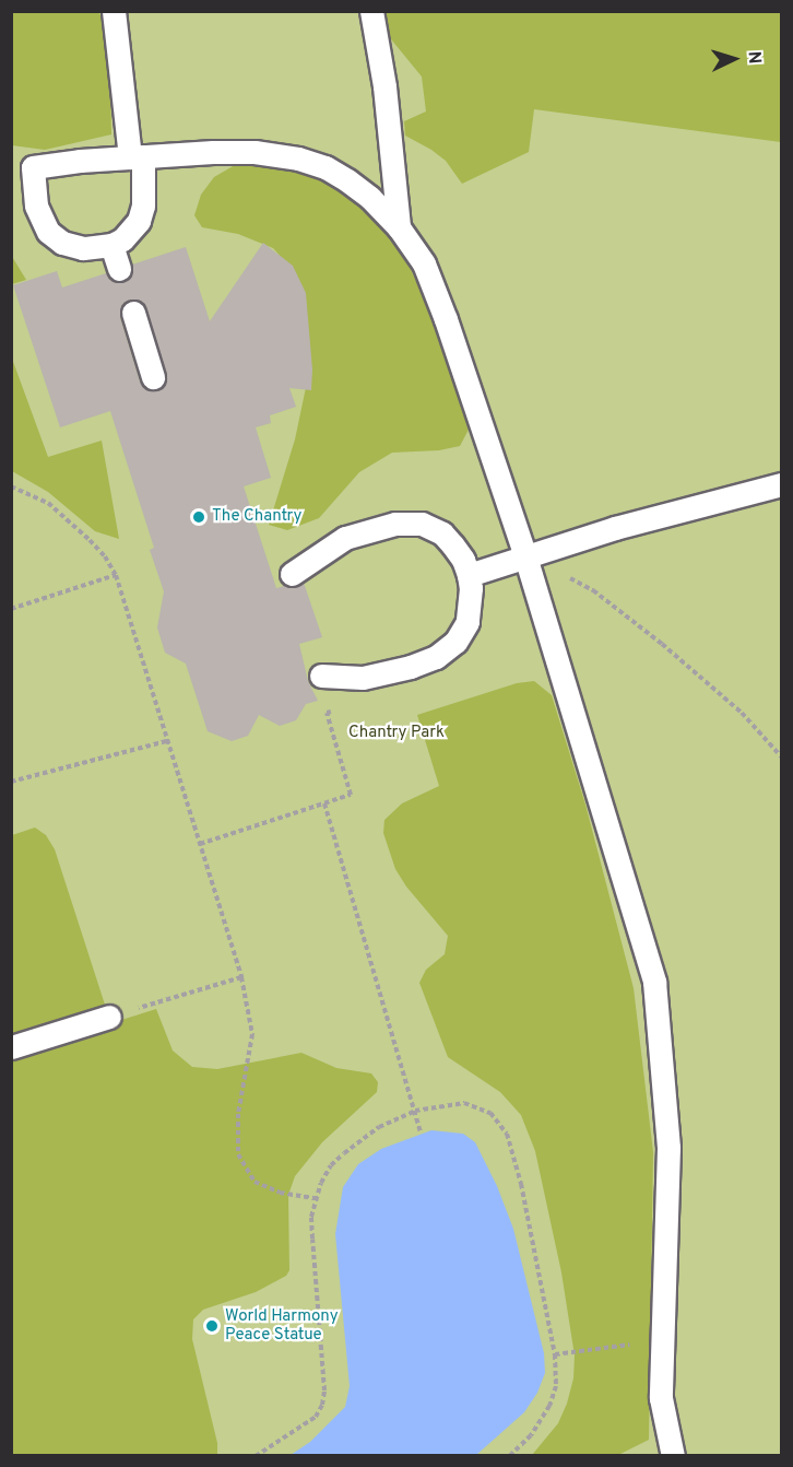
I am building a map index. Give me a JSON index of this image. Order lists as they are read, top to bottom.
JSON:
{
  "parks": ["Chantry Park"],
  "places": ["The Chantry", "World Harmony Peace Statue"],
  "north": "right"
}
